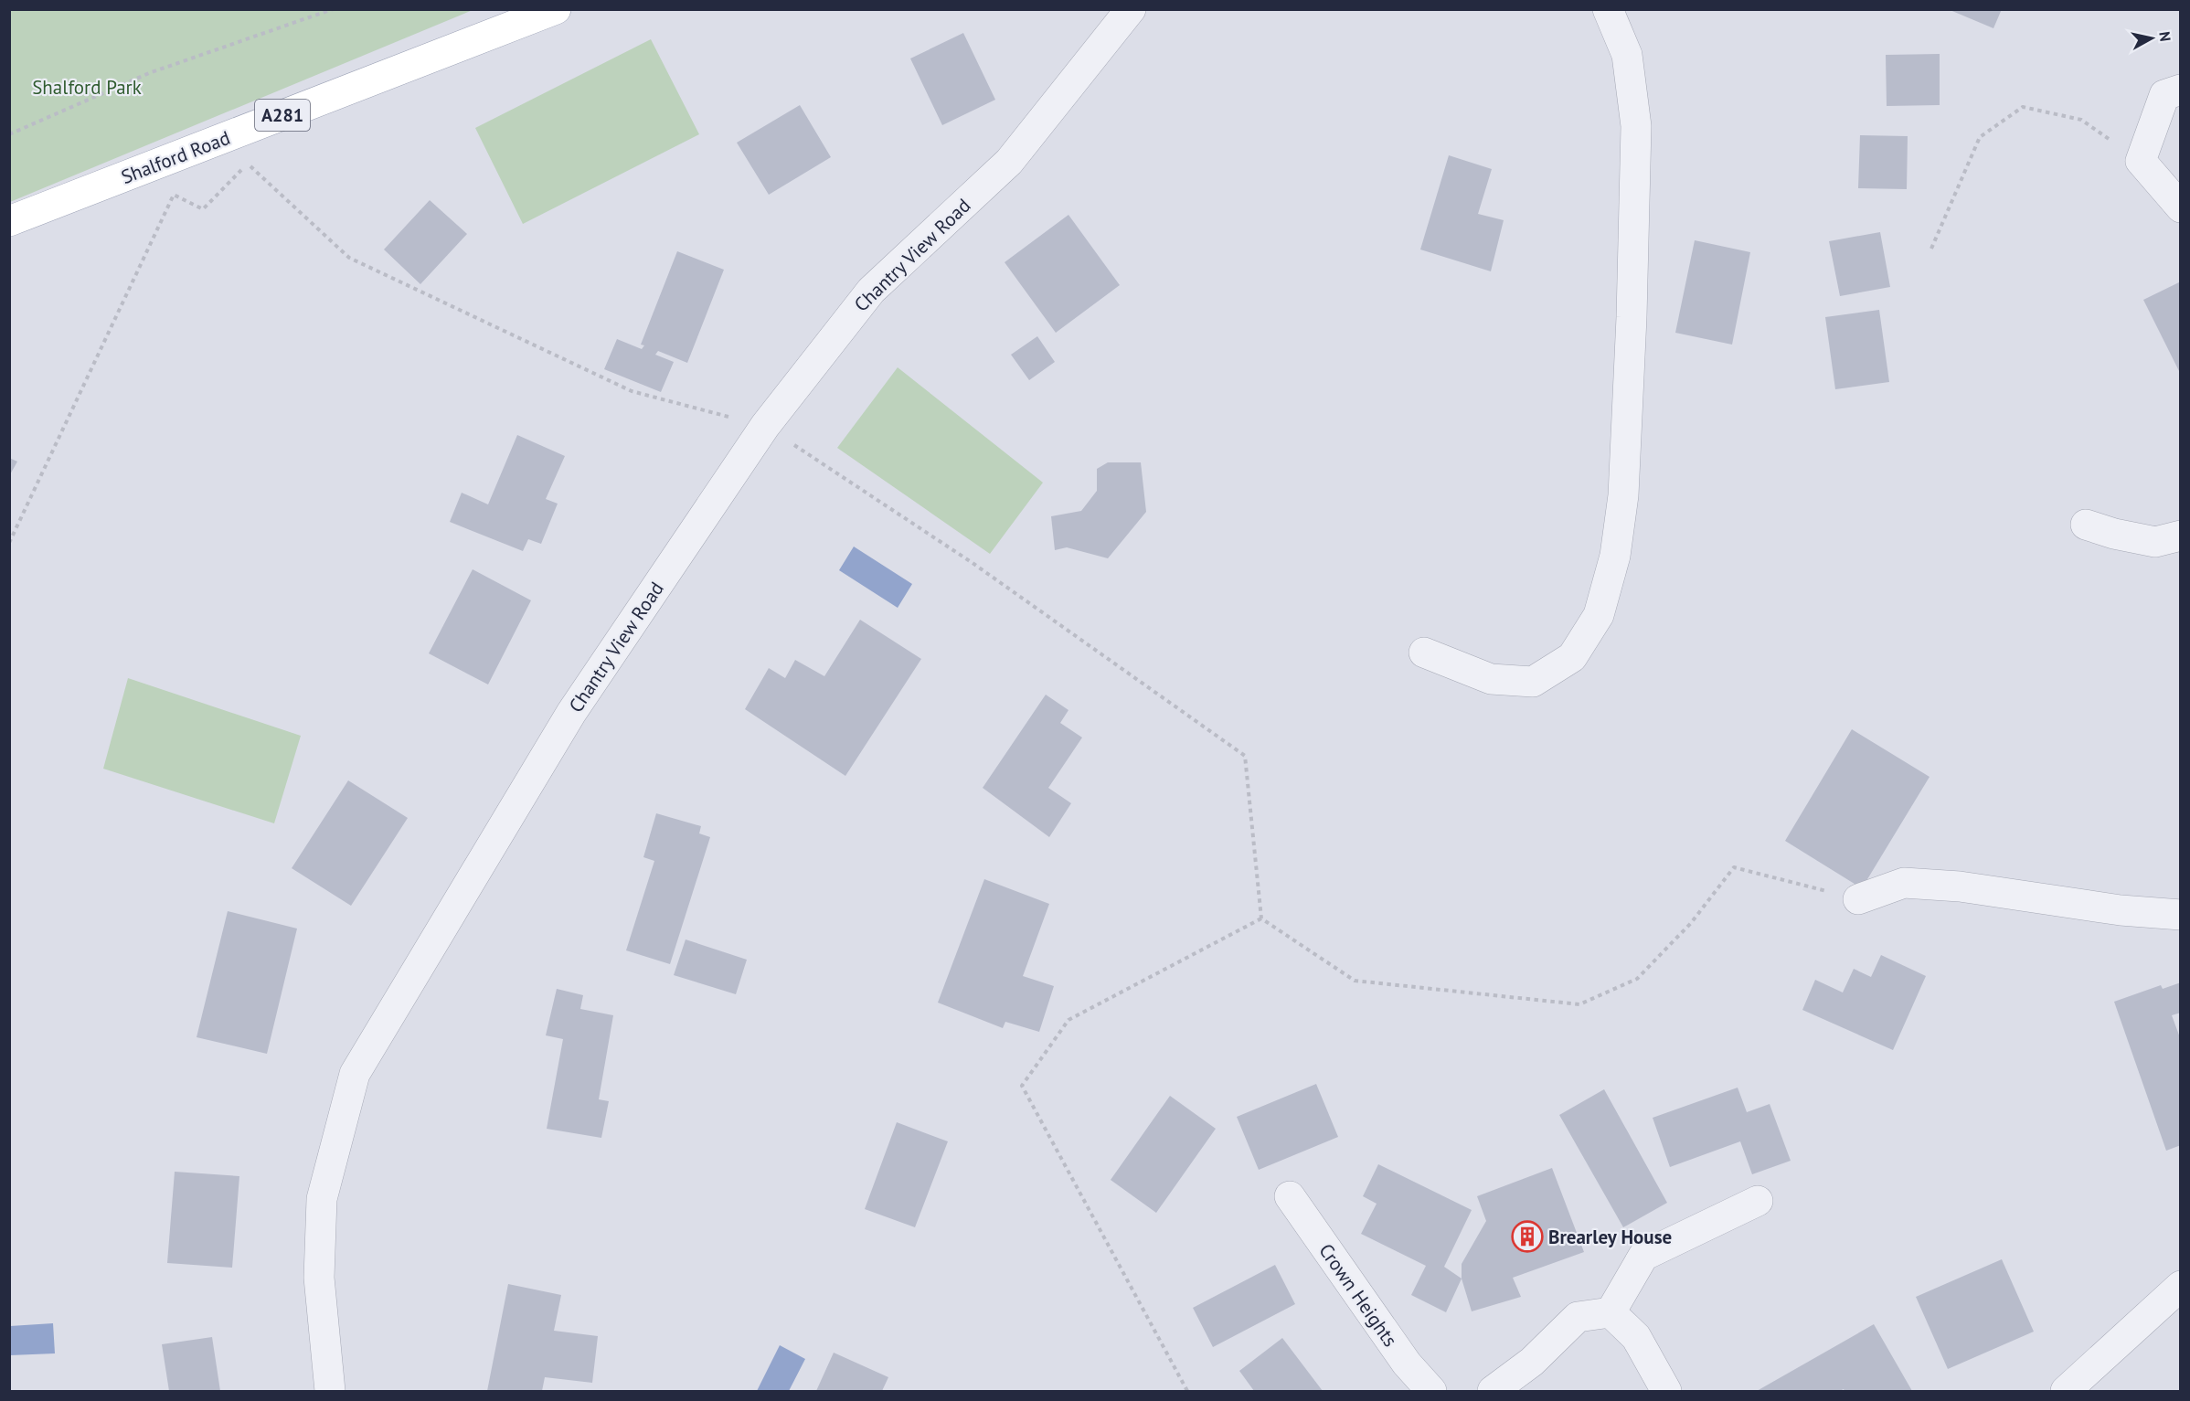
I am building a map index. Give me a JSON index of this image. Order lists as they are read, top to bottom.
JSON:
{
  "streets": {
    "main road": ["A281", "Shalford Road"],
    "street": ["Chantry View Road", "Crown Heights"]
  },
  "parks": ["Shalford Park"],
  "places": {
    "building": ["Brearley House"]
  },
  "north": "right"
}
